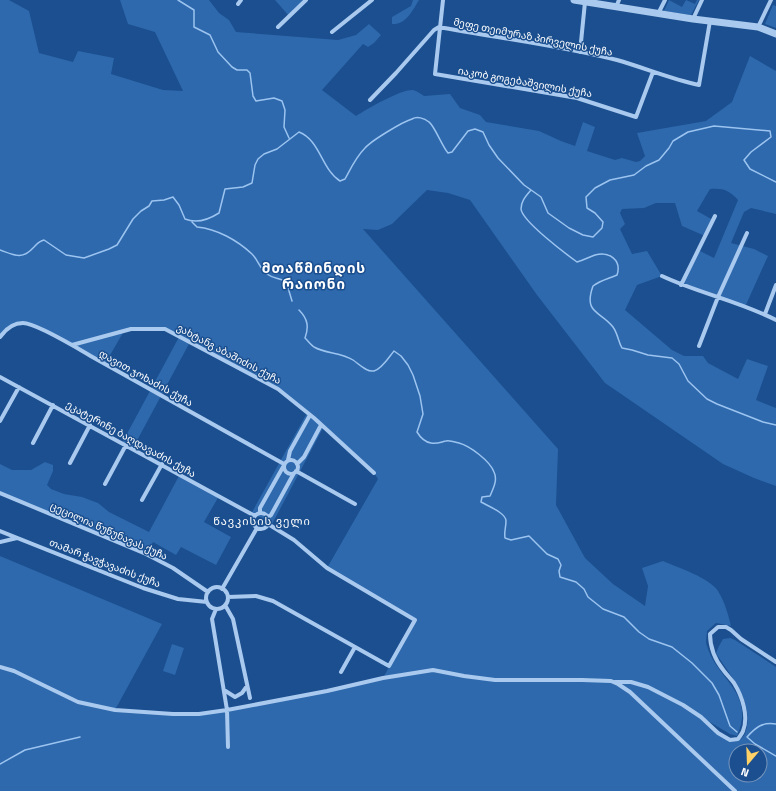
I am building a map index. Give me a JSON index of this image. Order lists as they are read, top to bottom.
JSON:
{
  "streets": {
    "street": [
      "მეფე თეიმურაზ პირველის ქუჩა",
      "იაკობ გოგებაშვილის ქუჩა",
      "ვახტანგ აბაშიძის ქუჩა",
      "დავით ჯოხაძის ქუჩა",
      "ეკატერინე ბაღდავაძის ქუჩა",
      "ცეცილია წუწუნავას ქუჩა",
      "თამარ ჭავჭავაძის ქუჩა"
    ]
  },
  "crossings": [
    ["მეფე თეიმურაზ პირველის ქუჩა", "იაკობ გოგებაშვილის ქუჩა"],
    ["ვახტანგ აბაშიძის ქუჩა", "დავით ჯოხაძის ქუჩა"],
    ["ცეცილია წუწუნავას ქუჩა", "თამარ ჭავჭავაძის ქუჩა"]
  ],
  "districts": ["მთაწმინდის რაიონი", "წავკისის ველი"],
  "north": "bottom"
}
